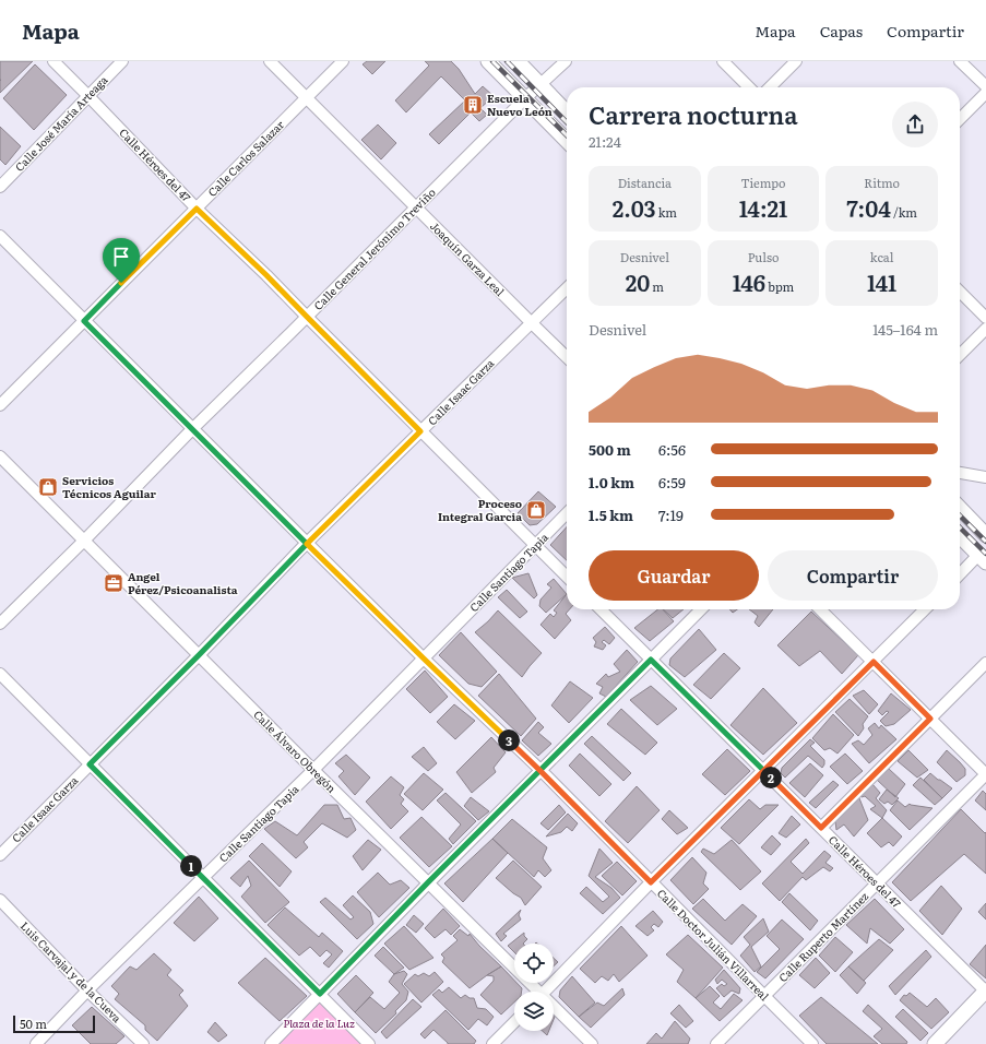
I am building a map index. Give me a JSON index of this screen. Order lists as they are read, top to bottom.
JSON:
{
  "streets": {
    "street": [
      "Calle José María Arteaga",
      "Calle Carlos Salazar",
      "Calle Héroes del 47",
      "Calle General Jerónimo Treviño",
      "Joaquín Garza Leal",
      "Calle Isaac Garza",
      "Calle Santiago Tapia",
      "Calle Álvaro Obregón",
      "Calle Ruperto Martínez",
      "Calle Doctor Julián Villarreal",
      "Luis Carvajal y de la Cueva"
    ]
  },
  "crossings": [
    ["Calle José María Arteaga", "Calle Héroes del 47"],
    ["Calle Carlos Salazar", "Calle Héroes del 47"],
    ["Calle Carlos Salazar", "Joaquín Garza Leal"],
    ["Calle Carlos Salazar", "Calle Doctor Julián Villarreal"],
    ["Calle Héroes del 47", "Calle General Jerónimo Treviño"],
    ["Calle Héroes del 47", "Calle Isaac Garza"],
    ["Calle Héroes del 47", "Calle Santiago Tapia"],
    ["Calle Héroes del 47", "Calle Ruperto Martínez"],
    ["Calle General Jerónimo Treviño", "Joaquín Garza Leal"],
    ["Calle General Jerónimo Treviño", "Calle Álvaro Obregón"],
    ["Calle General Jerónimo Treviño", "Calle Doctor Julián Villarreal"],
    ["Joaquín Garza Leal", "Calle Isaac Garza"],
    ["Calle Isaac Garza", "Calle Álvaro Obregón"],
    ["Calle Isaac Garza", "Calle Doctor Julián Villarreal"],
    ["Calle Santiago Tapia", "Calle Álvaro Obregón"],
    ["Calle Santiago Tapia", "Calle Doctor Julián Villarreal"],
    ["Calle Santiago Tapia", "Luis Carvajal y de la Cueva"],
    ["Calle Ruperto Martínez", "Calle Doctor Julián Villarreal"]
  ],
  "parks": ["Plaza de la Luz"],
  "places": {
    "building": ["Escuela Nuevo León"],
    "shop": ["Servicios Técnicos Aguilar", "Proceso Integral Garcia"],
    "office": ["Angel Pérez/Psicoanalista"]
  },
  "scale_bar": "50 m",
  "page": {
    "header": "Mapa",
    "nav": ["Mapa", "Capas", "Compartir"],
    "heading": ["Carrera nocturna", "21:24"],
    "stats": [
      ["Distancia", "2.03 km"],
      ["Tiempo", "14:21"],
      ["Ritmo", "7:04 /km"],
      ["Desnivel", "20 m"],
      ["Pulso", "146 bpm"],
      ["kcal", "141"]
    ],
    "chart": ["Desnivel", "145–164 m"],
    "list": [
      {
        "name": "500 m",
        "note": "6:56"
      },
      {
        "name": "1.0 km",
        "note": "6:59"
      },
      {
        "name": "1.5 km",
        "note": "7:19"
      }
    ],
    "buttons": ["Guardar", "Compartir"],
    "pins": ["3", "2", "1"],
    "scale": "50 m"
  }
}
